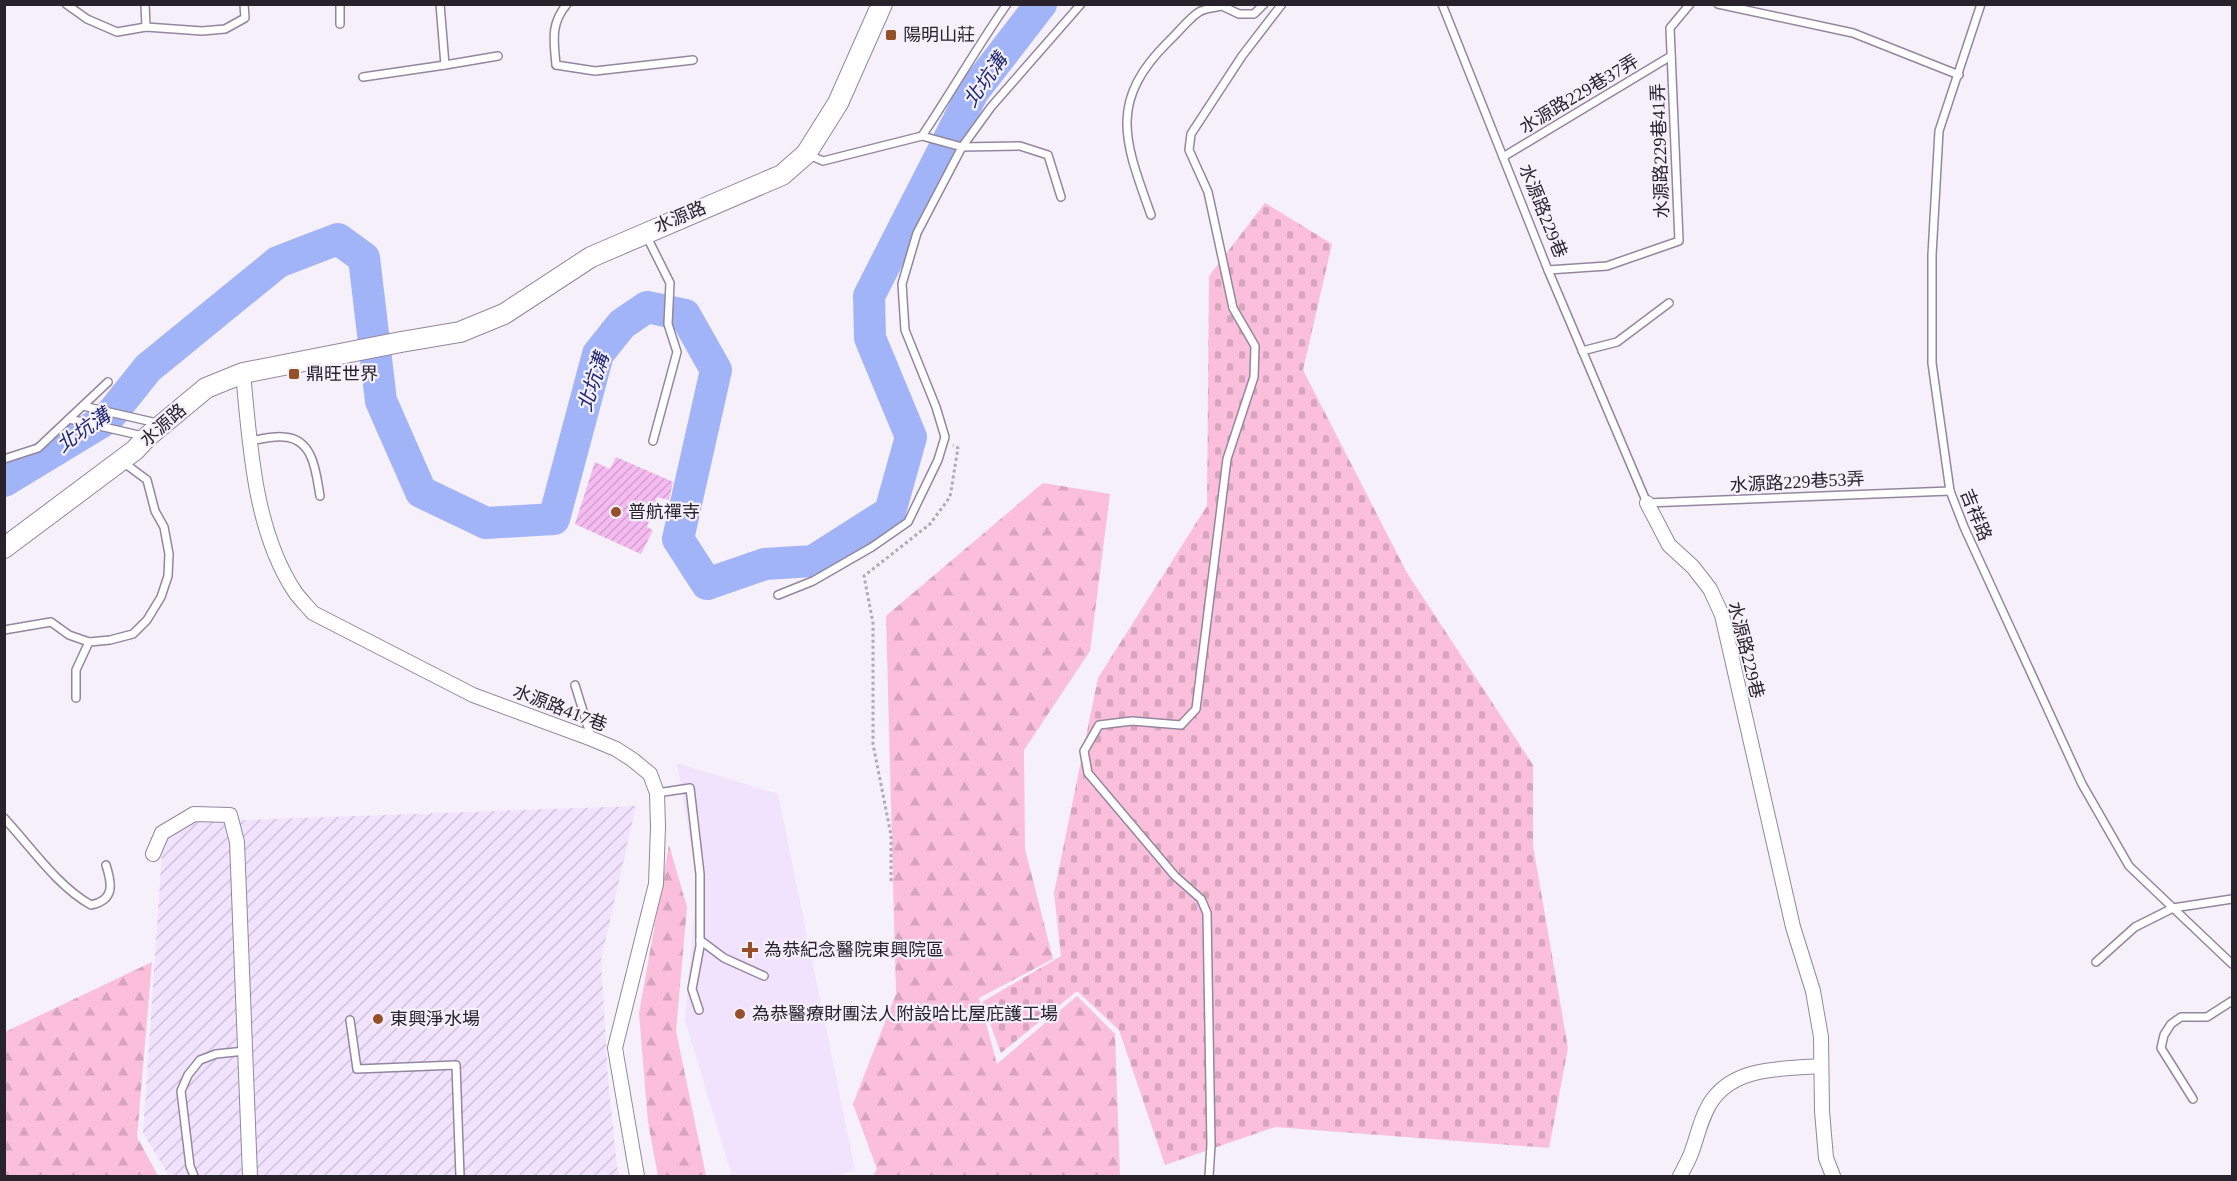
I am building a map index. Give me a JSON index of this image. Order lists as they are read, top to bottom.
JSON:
{
  "streets": {
    "street": ["水源路229巷", "水源路", "水源路417巷"],
    "lane": [
      "水源路229巷37弄",
      "水源路229巷41弄",
      "水源路229巷53弄",
      "吉祥路"
    ]
  },
  "crossings": [
    ["水源路229巷37弄", "水源路229巷41弄"],
    ["水源路229巷37弄", "水源路229巷"],
    ["水源路229巷41弄", "水源路229巷"],
    ["水源路229巷", "水源路229巷53弄"],
    ["水源路", "水源路417巷"],
    ["水源路229巷53弄", "吉祥路"]
  ],
  "water": ["北坑溝"],
  "places": {
    "transit": ["陽明山莊", "鼎旺世界"],
    "other": ["普航禪寺", "為恭醫療財團法人附設哈比屋庇護工場", "東興淨水場"],
    "health": ["為恭紀念醫院東興院區"]
  }
}
